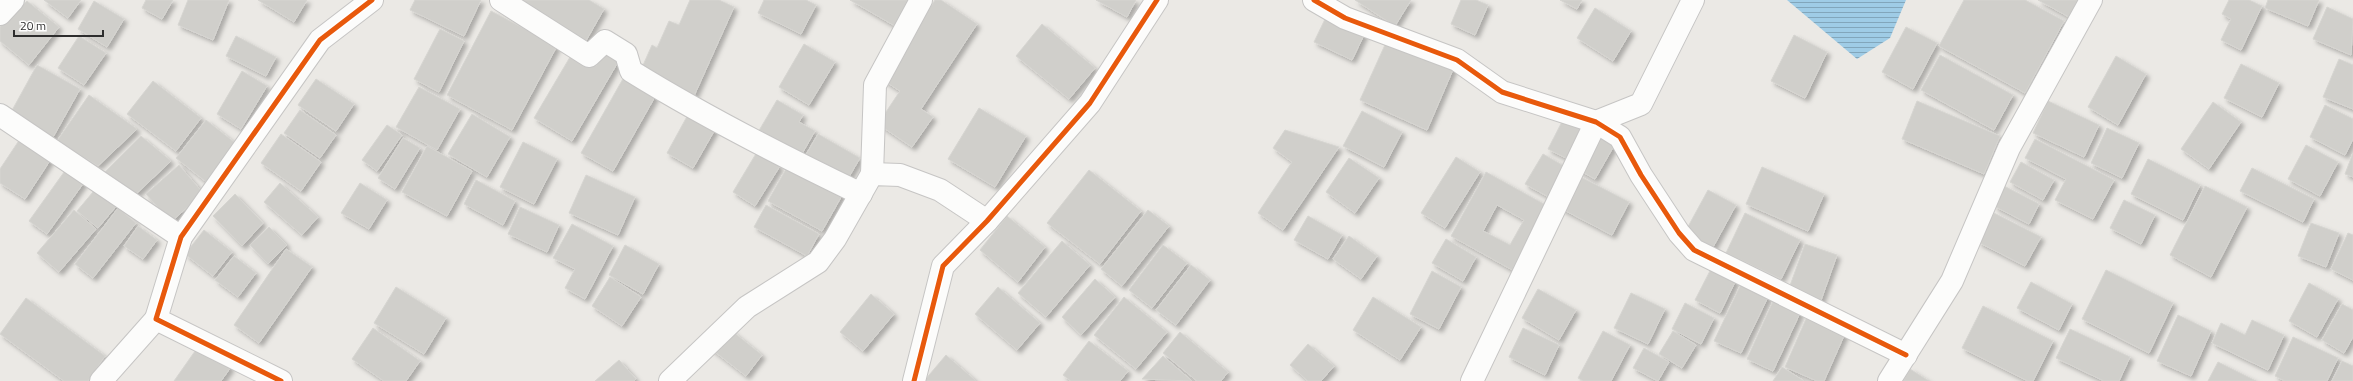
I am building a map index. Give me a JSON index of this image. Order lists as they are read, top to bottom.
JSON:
{
  "scale_bar": "20 m"
}
